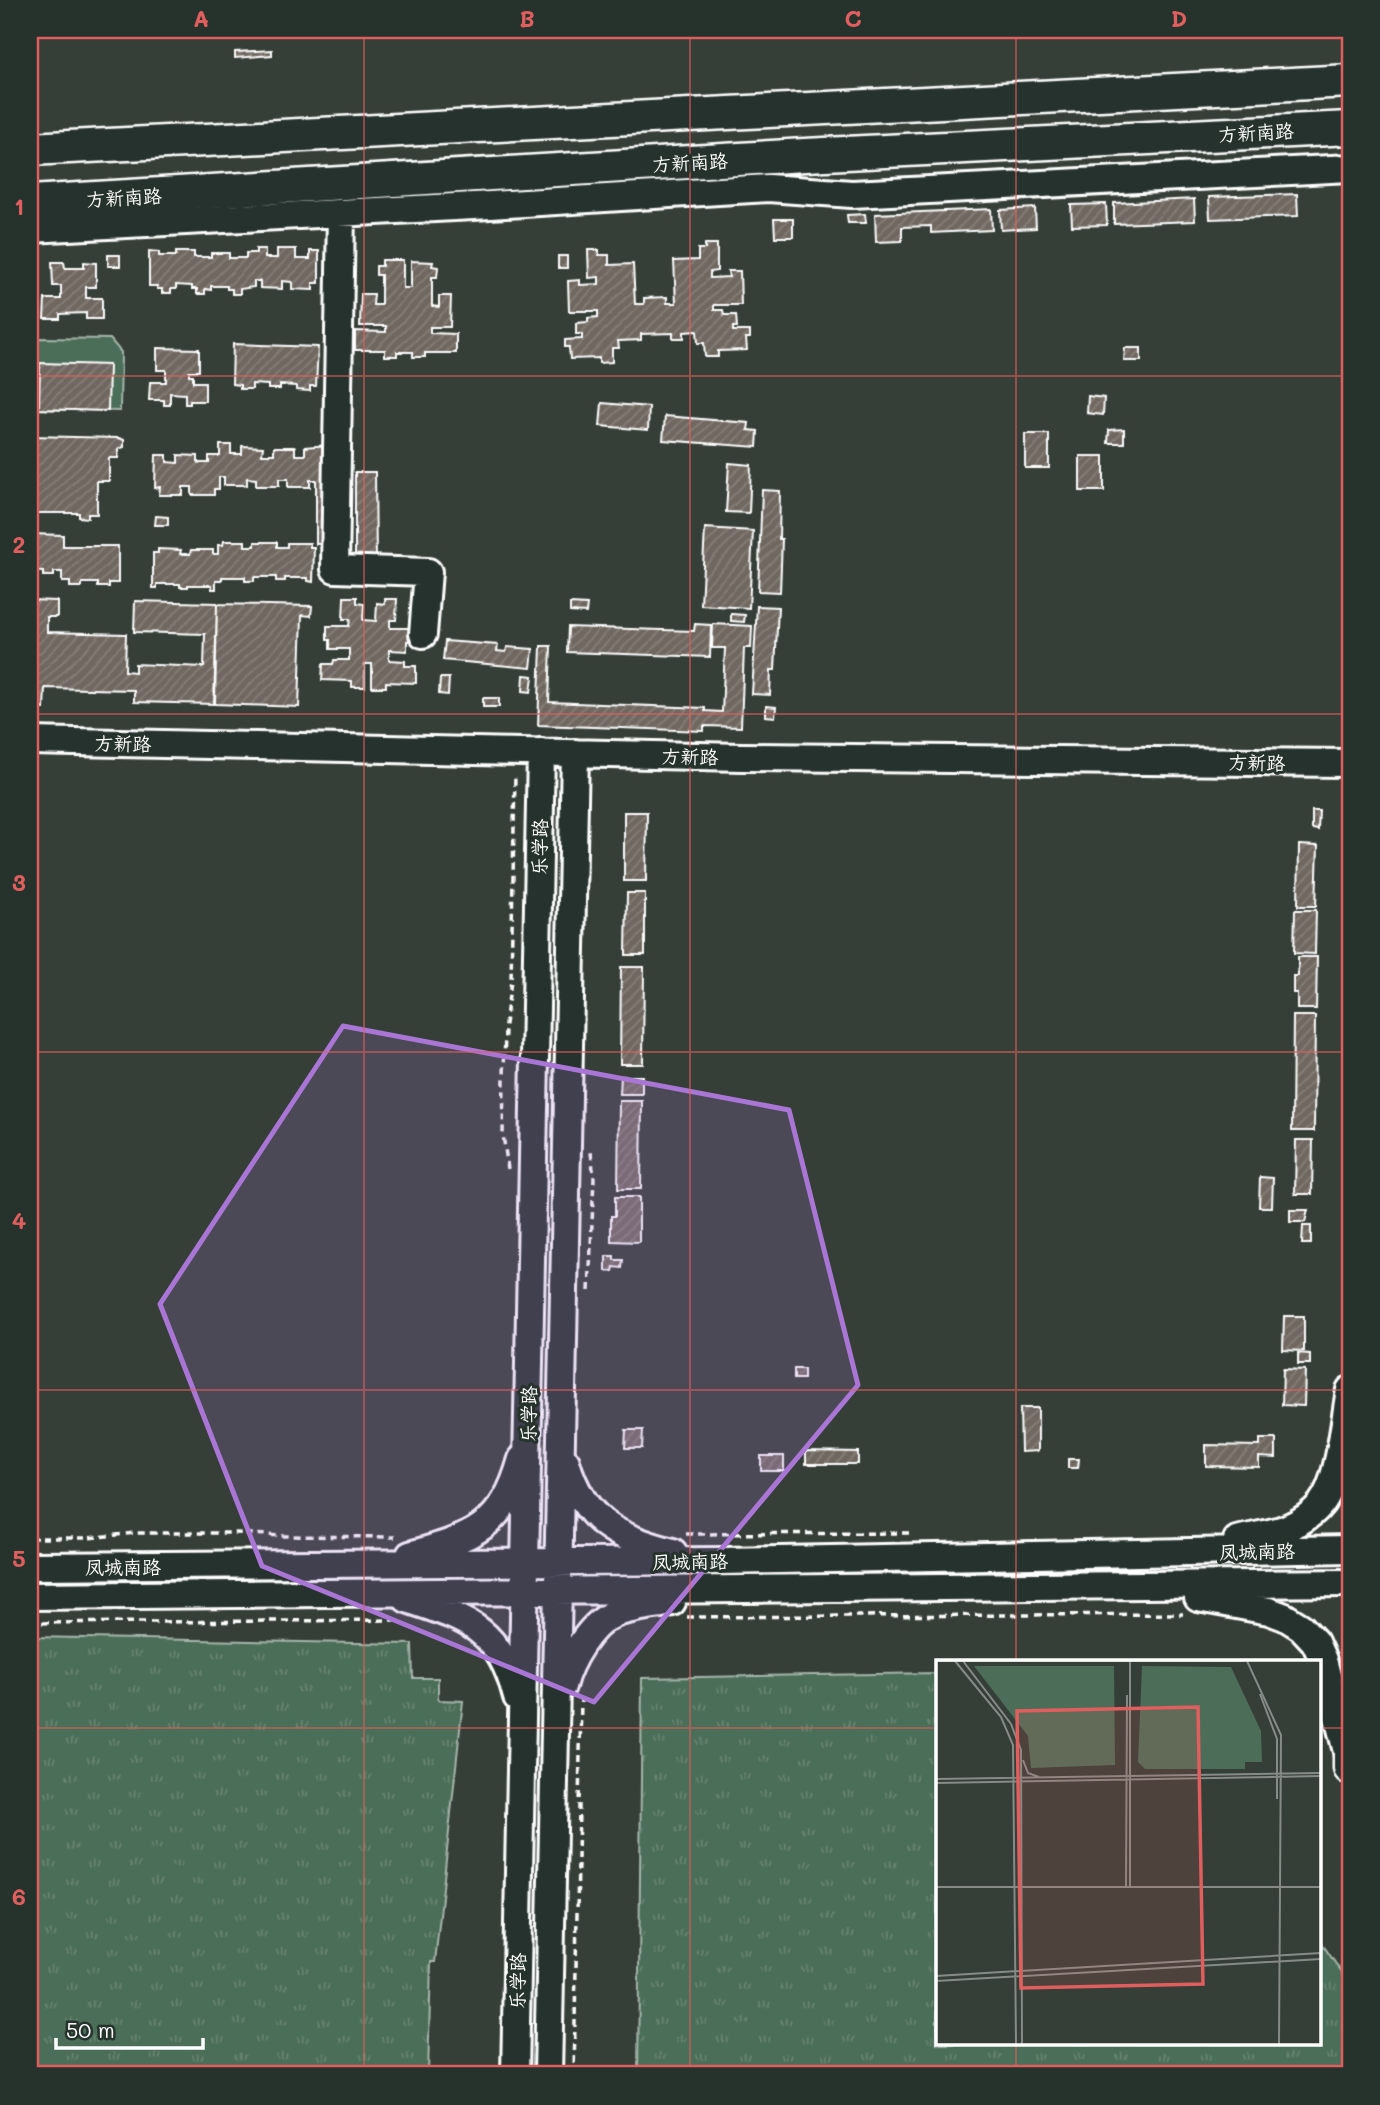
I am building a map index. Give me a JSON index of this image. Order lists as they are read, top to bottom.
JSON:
{
  "streets": {
    "main road": ["方新南路"],
    "street": ["方新路", "乐学路", "凤城南路"]
  },
  "crossings": [
    ["方新路", "乐学路"],
    ["乐学路", "凤城南路"]
  ],
  "scale_bar": "50 m",
  "grid": {
    "columns": [
      "A",
      "B",
      "C",
      "D"
    ],
    "rows": [
      "1",
      "2",
      "3",
      "4",
      "5",
      "6"
    ]
  }
}
